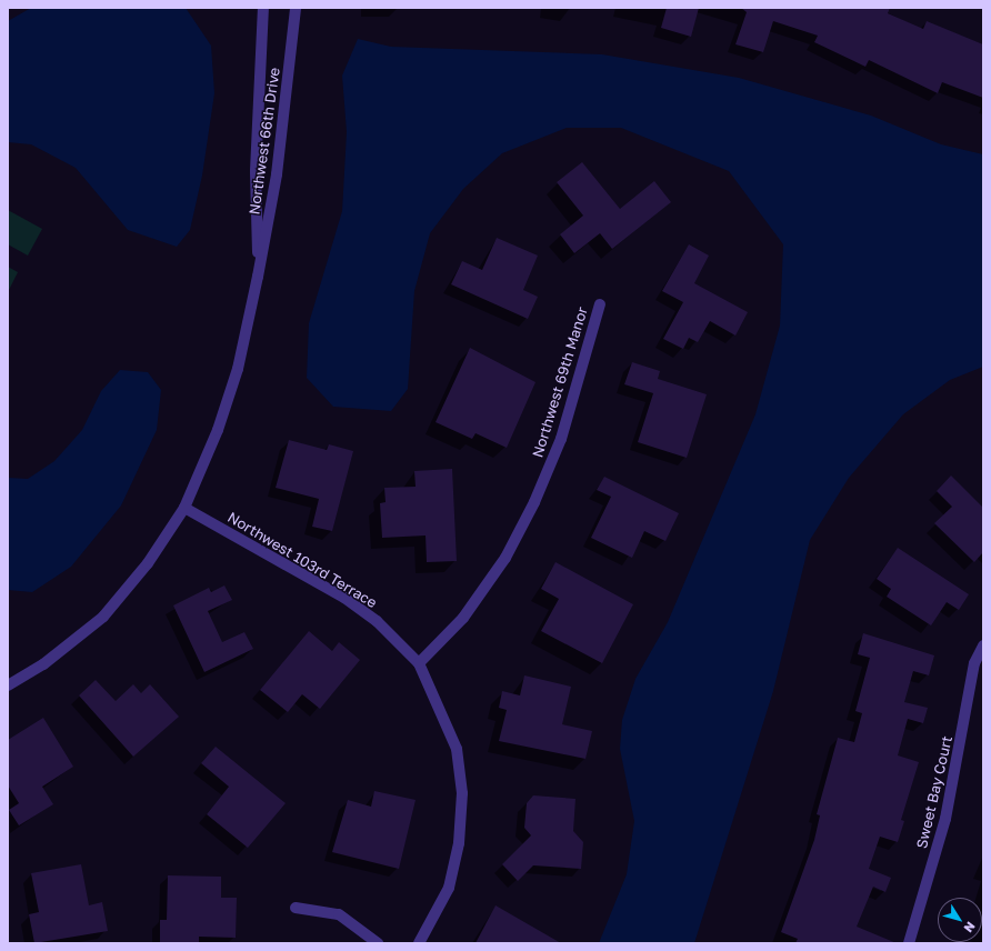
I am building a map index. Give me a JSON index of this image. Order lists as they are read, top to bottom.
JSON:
{
  "streets": {
    "street": [
      "Northwest 66th Drive",
      "Northwest 69th Manor",
      "Northwest 103rd Terrace",
      "Sweet Bay Court"
    ]
  },
  "crossings": [
    ["Northwest 66th Drive", "Northwest 103rd Terrace"],
    ["Northwest 69th Manor", "Northwest 103rd Terrace"]
  ],
  "north": "bottom right"
}
